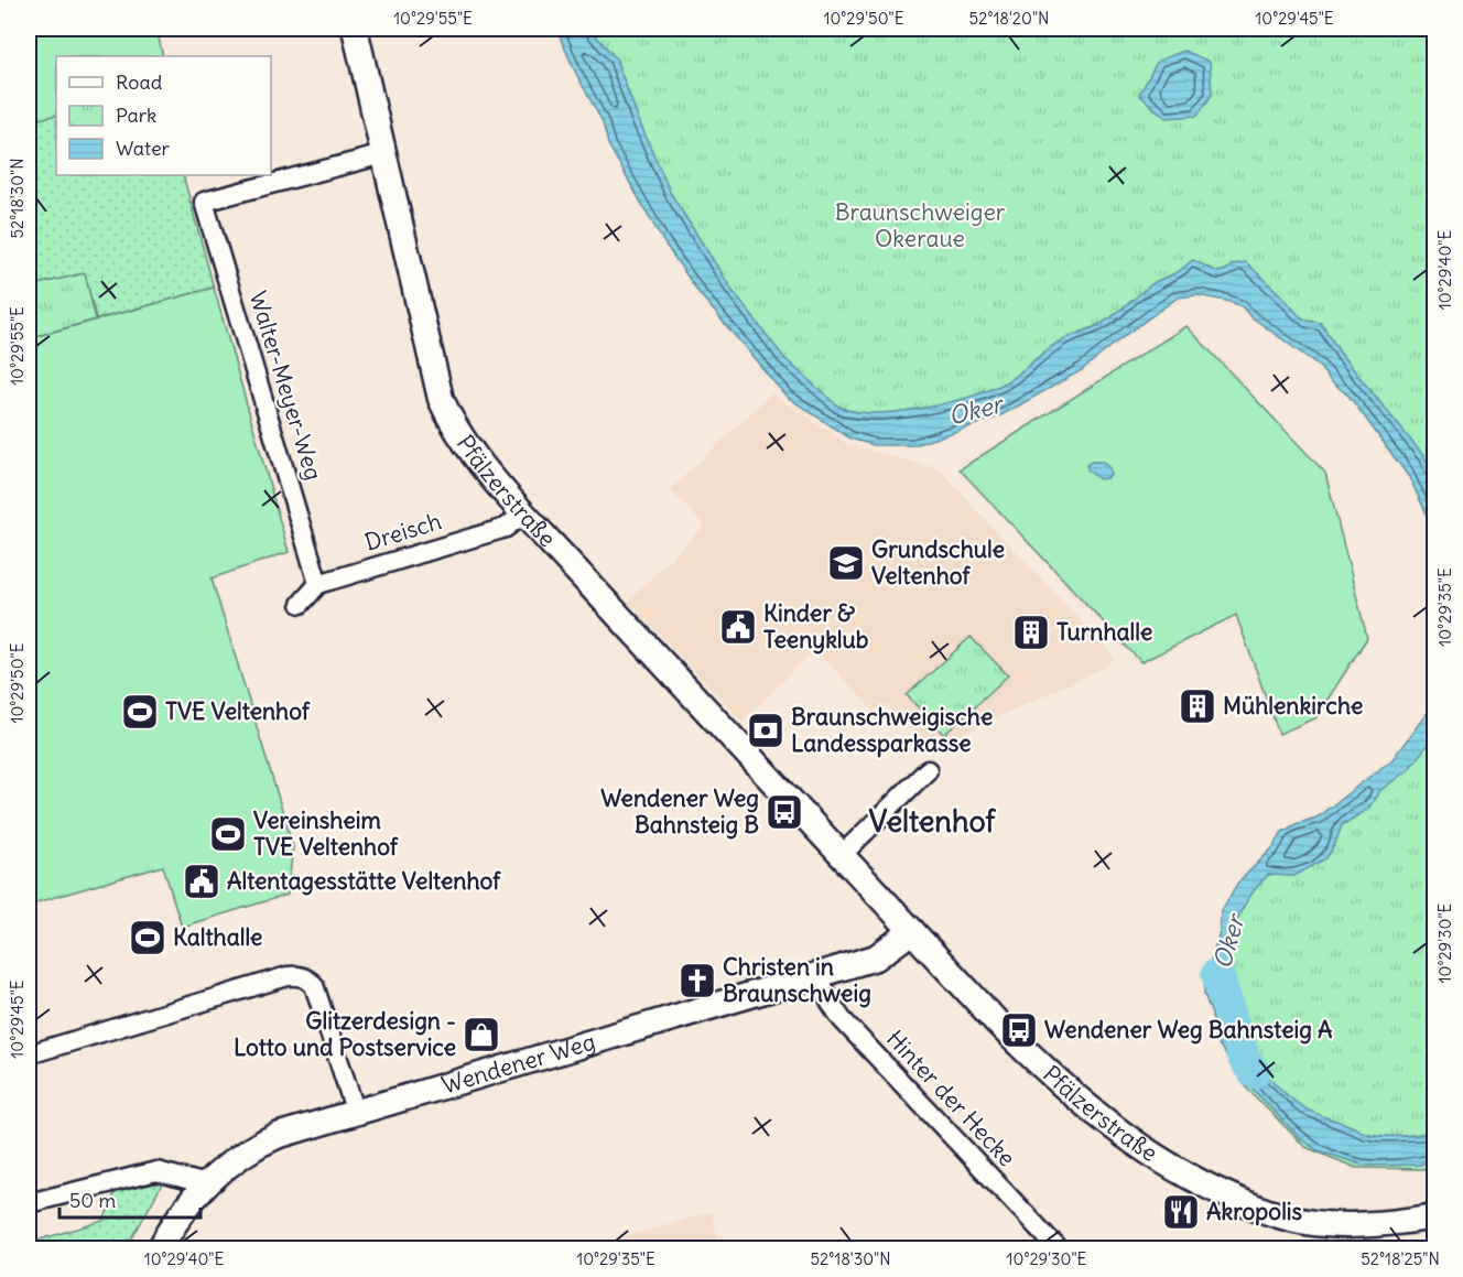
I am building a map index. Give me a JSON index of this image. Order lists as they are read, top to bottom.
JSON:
{
  "streets": {
    "street": [
      "Walter-Meyer-Weg",
      "Pfälzerstraße",
      "Dreisch",
      "Wendener Weg",
      "Hinter der Hecke"
    ]
  },
  "crossings": [
    ["Walter-Meyer-Weg", "Pfälzerstraße"],
    ["Walter-Meyer-Weg", "Dreisch"],
    ["Pfälzerstraße", "Dreisch"],
    ["Pfälzerstraße", "Wendener Weg"],
    ["Wendener Weg", "Hinter der Hecke"]
  ],
  "districts": ["Veltenhof"],
  "water": ["Oker"],
  "parks": ["Braunschweiger Okeraue"],
  "places": {
    "school or university": ["Grundschule Veltenhof"],
    "public building": ["Kinder & Teenyklub", "Altentagesstätte Veltenhof"],
    "building": ["Turnhalle", "Mühlenkirche"],
    "sports": ["TVE Veltenhof", "Vereinsheim TVE Veltenhof", "Kalthalle"],
    "bank": ["Braunschweigische Landessparkasse"],
    "bus stop": ["Wendener Weg Bahnsteig B", "Wendener Weg Bahnsteig A"],
    "church": ["Christen in Braunschweig"],
    "shop": ["Glitzerdesign - Lotto und Postservice"],
    "restaurant": ["Akropolis"]
  },
  "legend": ["Road", "Park", "Water"],
  "scale_bar": "50 m",
  "coordinates": [
    "10°29'55\"E",
    "10°29'50\"E",
    "52°18'20\"N",
    "10°29'45\"E",
    "52°18'30\"N",
    "10°29'40\"E",
    "10°29'35\"E",
    "10°29'30\"E",
    "52°18'25\"N"
  ]
}
